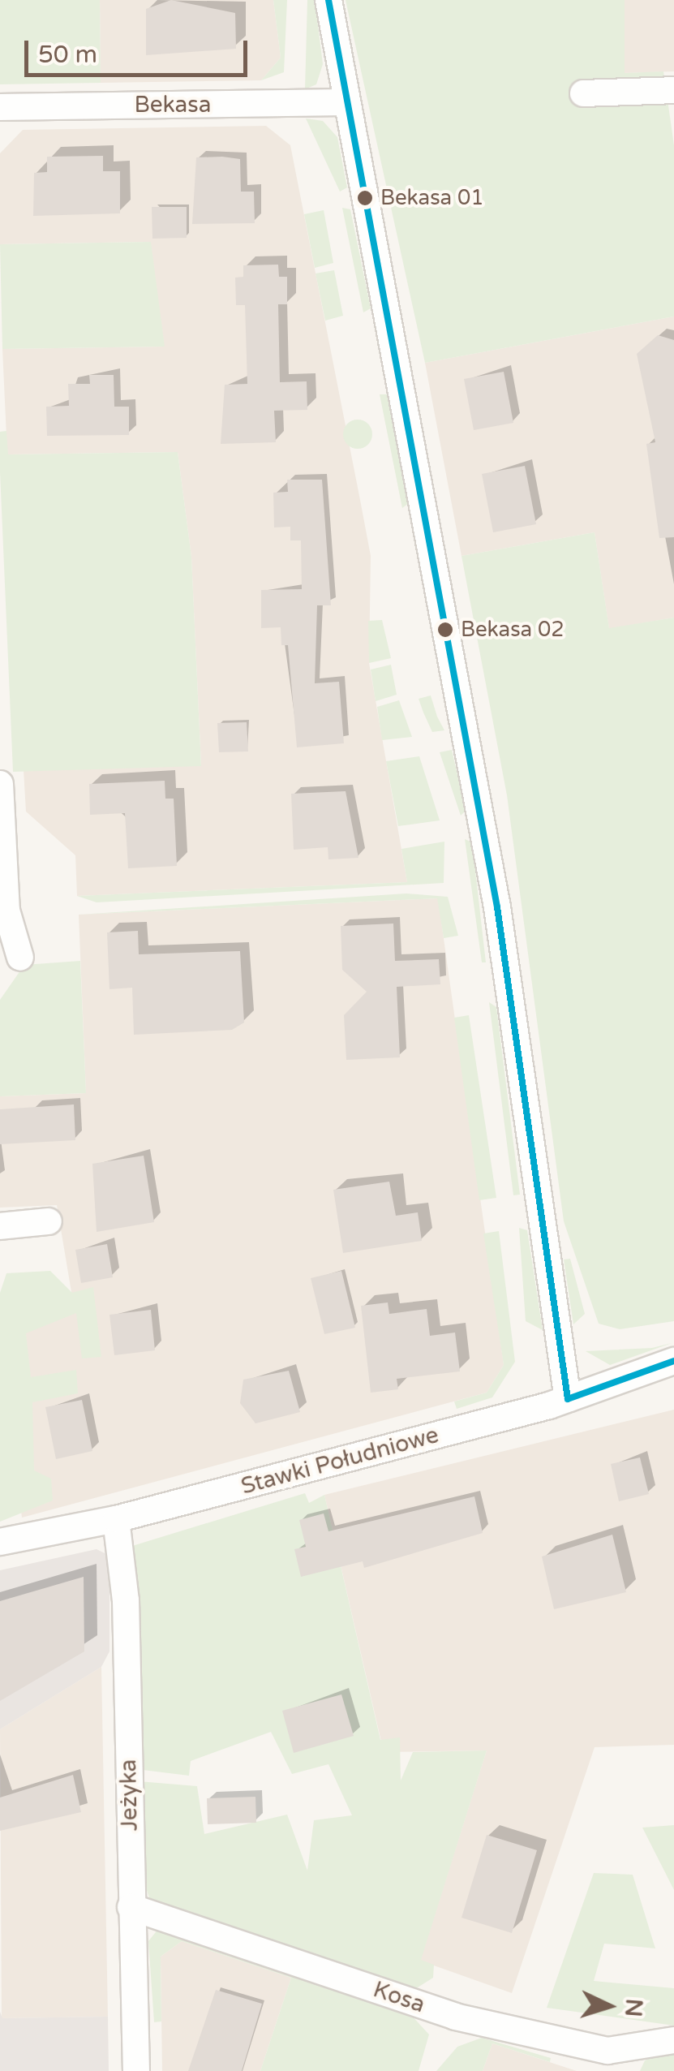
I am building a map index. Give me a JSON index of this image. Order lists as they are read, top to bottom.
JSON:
{
  "streets": {
    "street": [
      "Bekasa",
      "Stawki Południowe",
      "Jeżyka",
      "Kosa"
    ]
  },
  "crossings": [
    ["Stawki Południowe", "Jeżyka"],
    ["Jeżyka", "Kosa"]
  ],
  "places": ["Bekasa 01", "Bekasa 02"],
  "scale_bar": "50 m",
  "north": "right"
}
